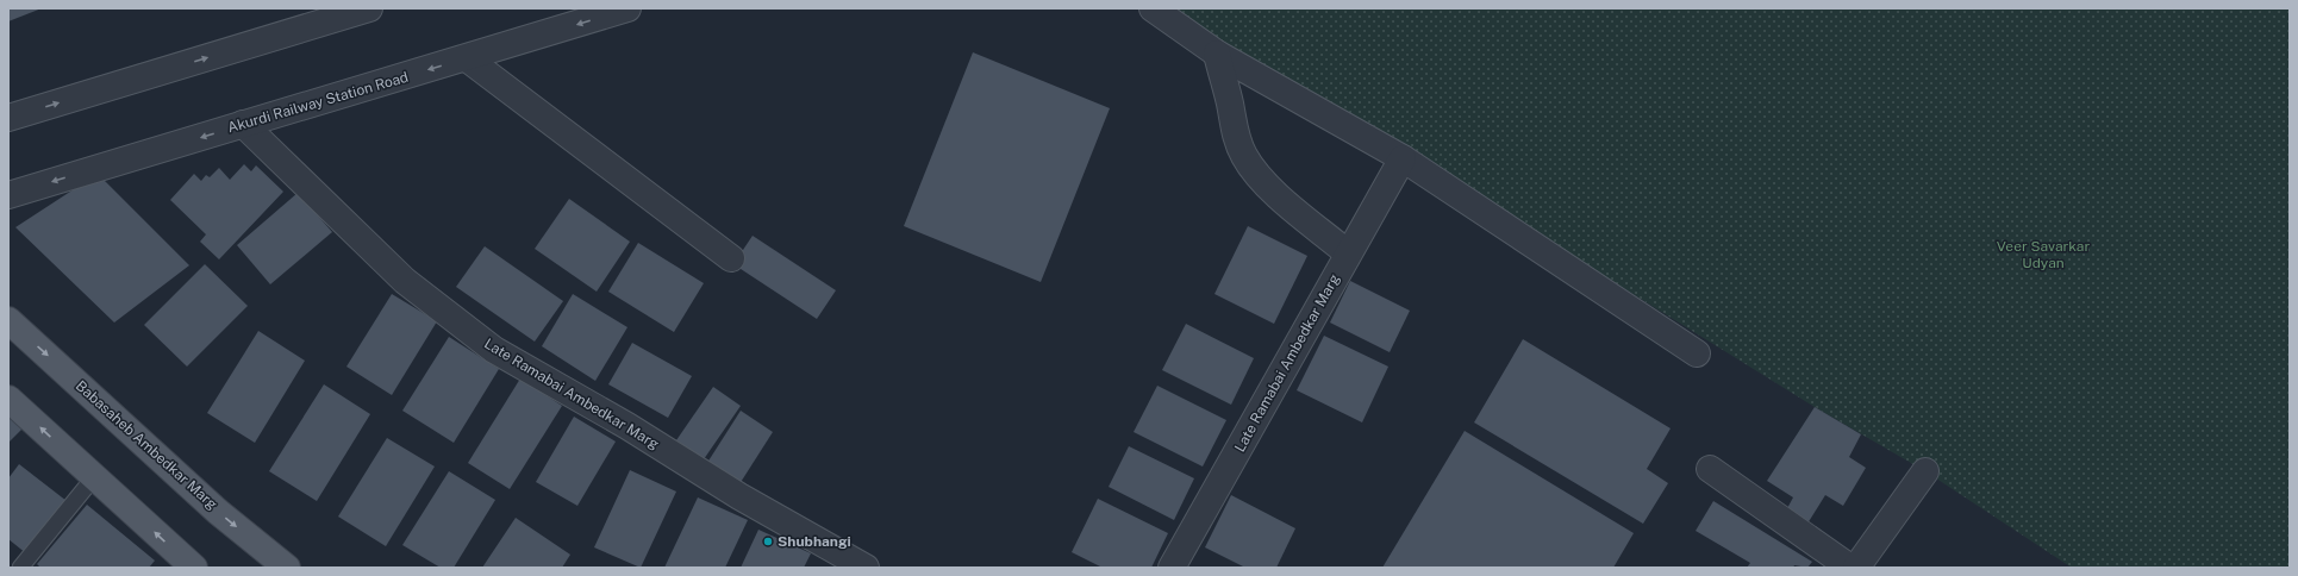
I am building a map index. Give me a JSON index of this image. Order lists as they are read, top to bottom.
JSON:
{
  "streets": {
    "main road": ["Babasaheb Ambedkar Marg"],
    "street": ["Akurdi Railway Station Road", "Late Ramabai Ambedkar Marg"]
  },
  "crossings": [
    ["Akurdi Railway Station Road", "Late Ramabai Ambedkar Marg"]
  ],
  "parks": ["Veer Savarkar Udyan"],
  "places": ["Shubhangi"]
}
